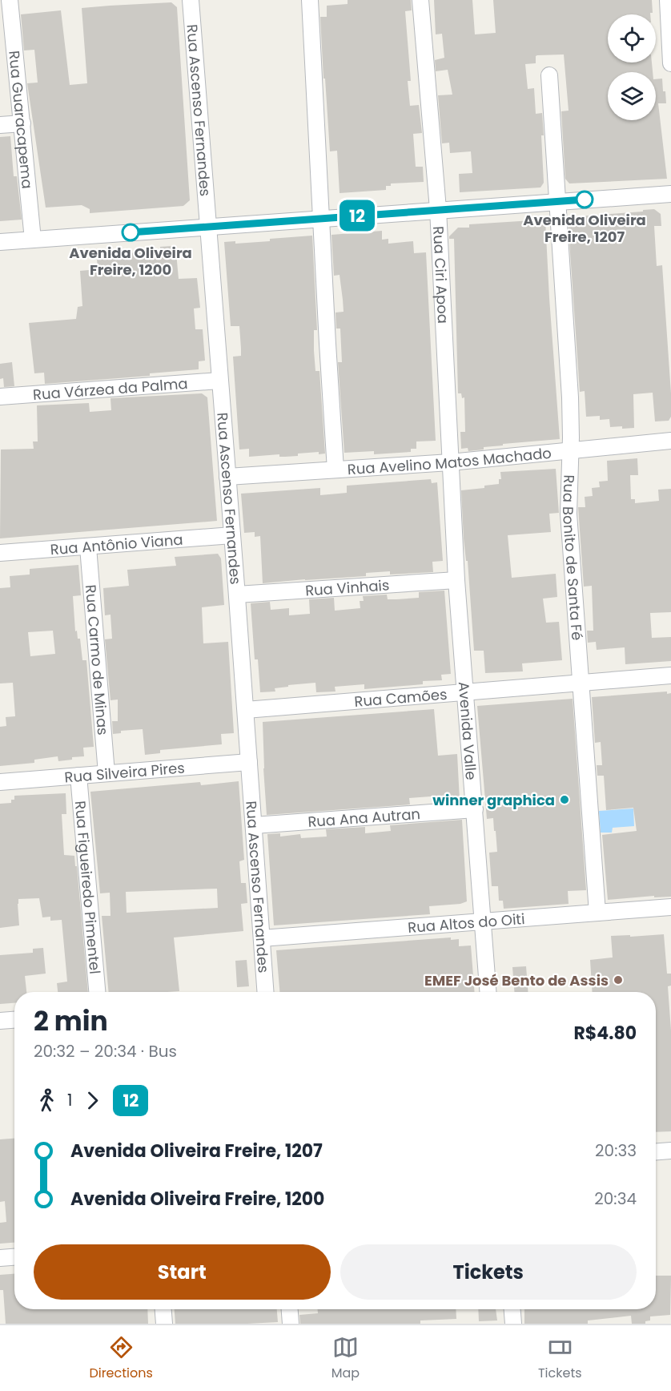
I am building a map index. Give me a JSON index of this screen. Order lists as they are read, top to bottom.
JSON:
{
  "streets": {
    "street": [
      "Rua Ascenso Fernandes",
      "Rua Guaracapema",
      "Rua Ciri Apoa",
      "Rua Várzea da Palma",
      "Rua Avelino Matos Machado",
      "Rua Antônio Viana",
      "Rua Bonito de Santa Fé",
      "Rua Vinhais",
      "Rua Carmo de Minas",
      "Rua Camões",
      "Avenida Valle",
      "Rua Silveira Pires",
      "Rua Ana Autran",
      "Rua Figueiredo Pimentel",
      "Rua Altos do Oiti"
    ]
  },
  "crossings": [
    ["Rua Ascenso Fernandes", "Rua Várzea da Palma"],
    ["Rua Ascenso Fernandes", "Rua Avelino Matos Machado"],
    ["Rua Ascenso Fernandes", "Rua Antônio Viana"],
    ["Rua Ascenso Fernandes", "Rua Vinhais"],
    ["Rua Ascenso Fernandes", "Rua Camões"],
    ["Rua Ascenso Fernandes", "Rua Silveira Pires"],
    ["Rua Ascenso Fernandes", "Rua Ana Autran"],
    ["Rua Ascenso Fernandes", "Rua Altos do Oiti"],
    ["Rua Ciri Apoa", "Rua Avelino Matos Machado"],
    ["Rua Ciri Apoa", "Avenida Valle"],
    ["Rua Avelino Matos Machado", "Rua Bonito de Santa Fé"],
    ["Rua Avelino Matos Machado", "Avenida Valle"],
    ["Rua Antônio Viana", "Rua Carmo de Minas"],
    ["Rua Bonito de Santa Fé", "Rua Camões"],
    ["Rua Bonito de Santa Fé", "Rua Altos do Oiti"],
    ["Rua Vinhais", "Avenida Valle"],
    ["Rua Carmo de Minas", "Rua Silveira Pires"],
    ["Rua Camões", "Avenida Valle"],
    ["Avenida Valle", "Rua Ana Autran"],
    ["Avenida Valle", "Rua Altos do Oiti"],
    ["Rua Silveira Pires", "Rua Figueiredo Pimentel"]
  ],
  "places": [
    "Avenida Oliveira Freire, 1207",
    "Avenida Oliveira Freire, 1200",
    "winner graphica",
    "EMEF José Bento de Assis"
  ],
  "lines": ["bus line 12"],
  "page": {
    "on_map": "12",
    "heading": ["2 min", "20:32 – 20:34 · Bus", "R$4.80"],
    "legs": ["1", "12"],
    "list": [
      {
        "name": "Avenida Oliveira Freire, 1207",
        "value": "20:33"
      },
      {
        "name": "Avenida Oliveira Freire, 1200",
        "value": "20:34"
      }
    ],
    "buttons": ["Start", "Tickets"],
    "tabs": ["Directions", "Map", "Tickets"]
  }
}
